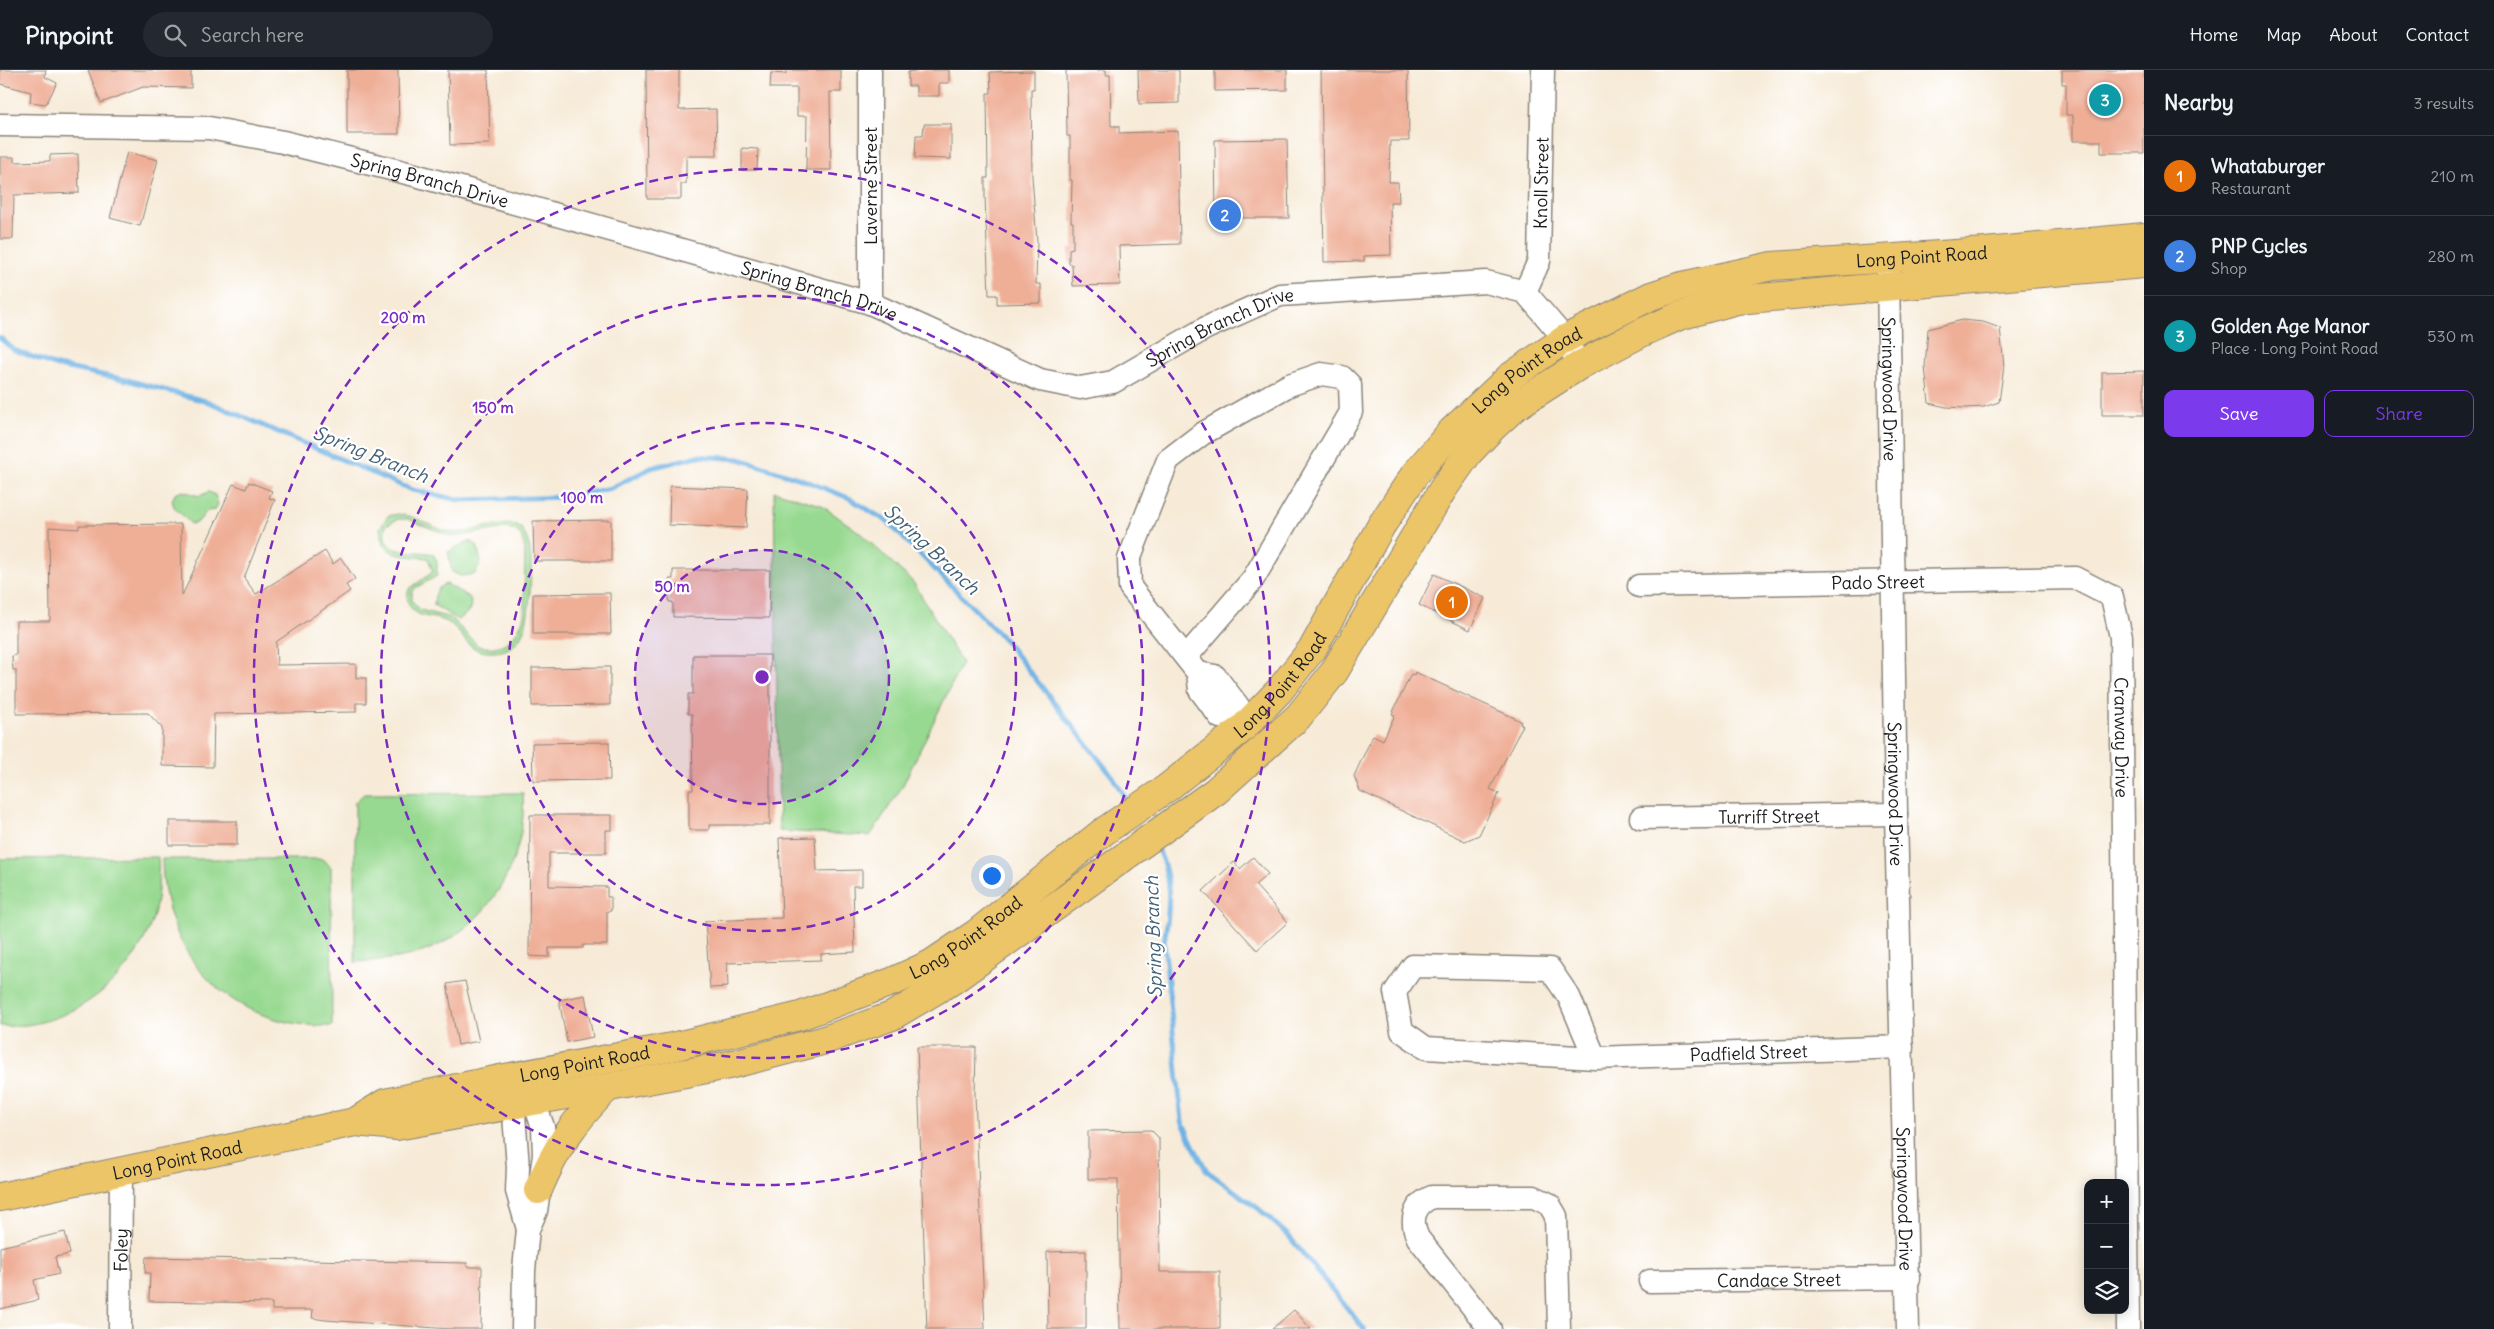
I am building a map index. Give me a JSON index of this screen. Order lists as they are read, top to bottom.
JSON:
{
  "streets": {
    "main road": ["Long Point Road"],
    "street": [
      "Spring Branch Drive",
      "Knoll Street",
      "Laverne Street",
      "Springwood Drive",
      "Pado Street",
      "Cranway Drive",
      "Turriff Street",
      "Padfield Street",
      "Foley",
      "Candace Street"
    ]
  },
  "crossings": [
    ["Spring Branch Drive", "Knoll Street"],
    ["Spring Branch Drive", "Laverne Street"],
    ["Long Point Road", "Springwood Drive"],
    ["Long Point Road", "Foley"],
    ["Springwood Drive", "Pado Street"],
    ["Springwood Drive", "Turriff Street"],
    ["Springwood Drive", "Padfield Street"],
    ["Springwood Drive", "Candace Street"],
    ["Pado Street", "Cranway Drive"]
  ],
  "water": ["Spring Branch"],
  "page": {
    "header": "Pinpoint",
    "search": "Search here",
    "nav": [
      "Home",
      "Map",
      "About",
      "Contact"
    ],
    "heading": ["Nearby", "3 results"],
    "pins": ["3", "2", "1"],
    "list": [
      {
        "mark": "1",
        "name": "Whataburger",
        "note": "Restaurant",
        "value": "210 m"
      },
      {
        "mark": "2",
        "name": "PNP Cycles",
        "note": "Shop",
        "value": "280 m"
      },
      {
        "mark": "3",
        "name": "Golden Age Manor",
        "note": "Place · Long Point Road",
        "value": "530 m"
      }
    ],
    "buttons": ["Save", "Share"],
    "map_buttons": ["+", "−"]
  },
  "rings": [
    "200 m",
    "150 m",
    "100 m",
    "50 m"
  ]
}
